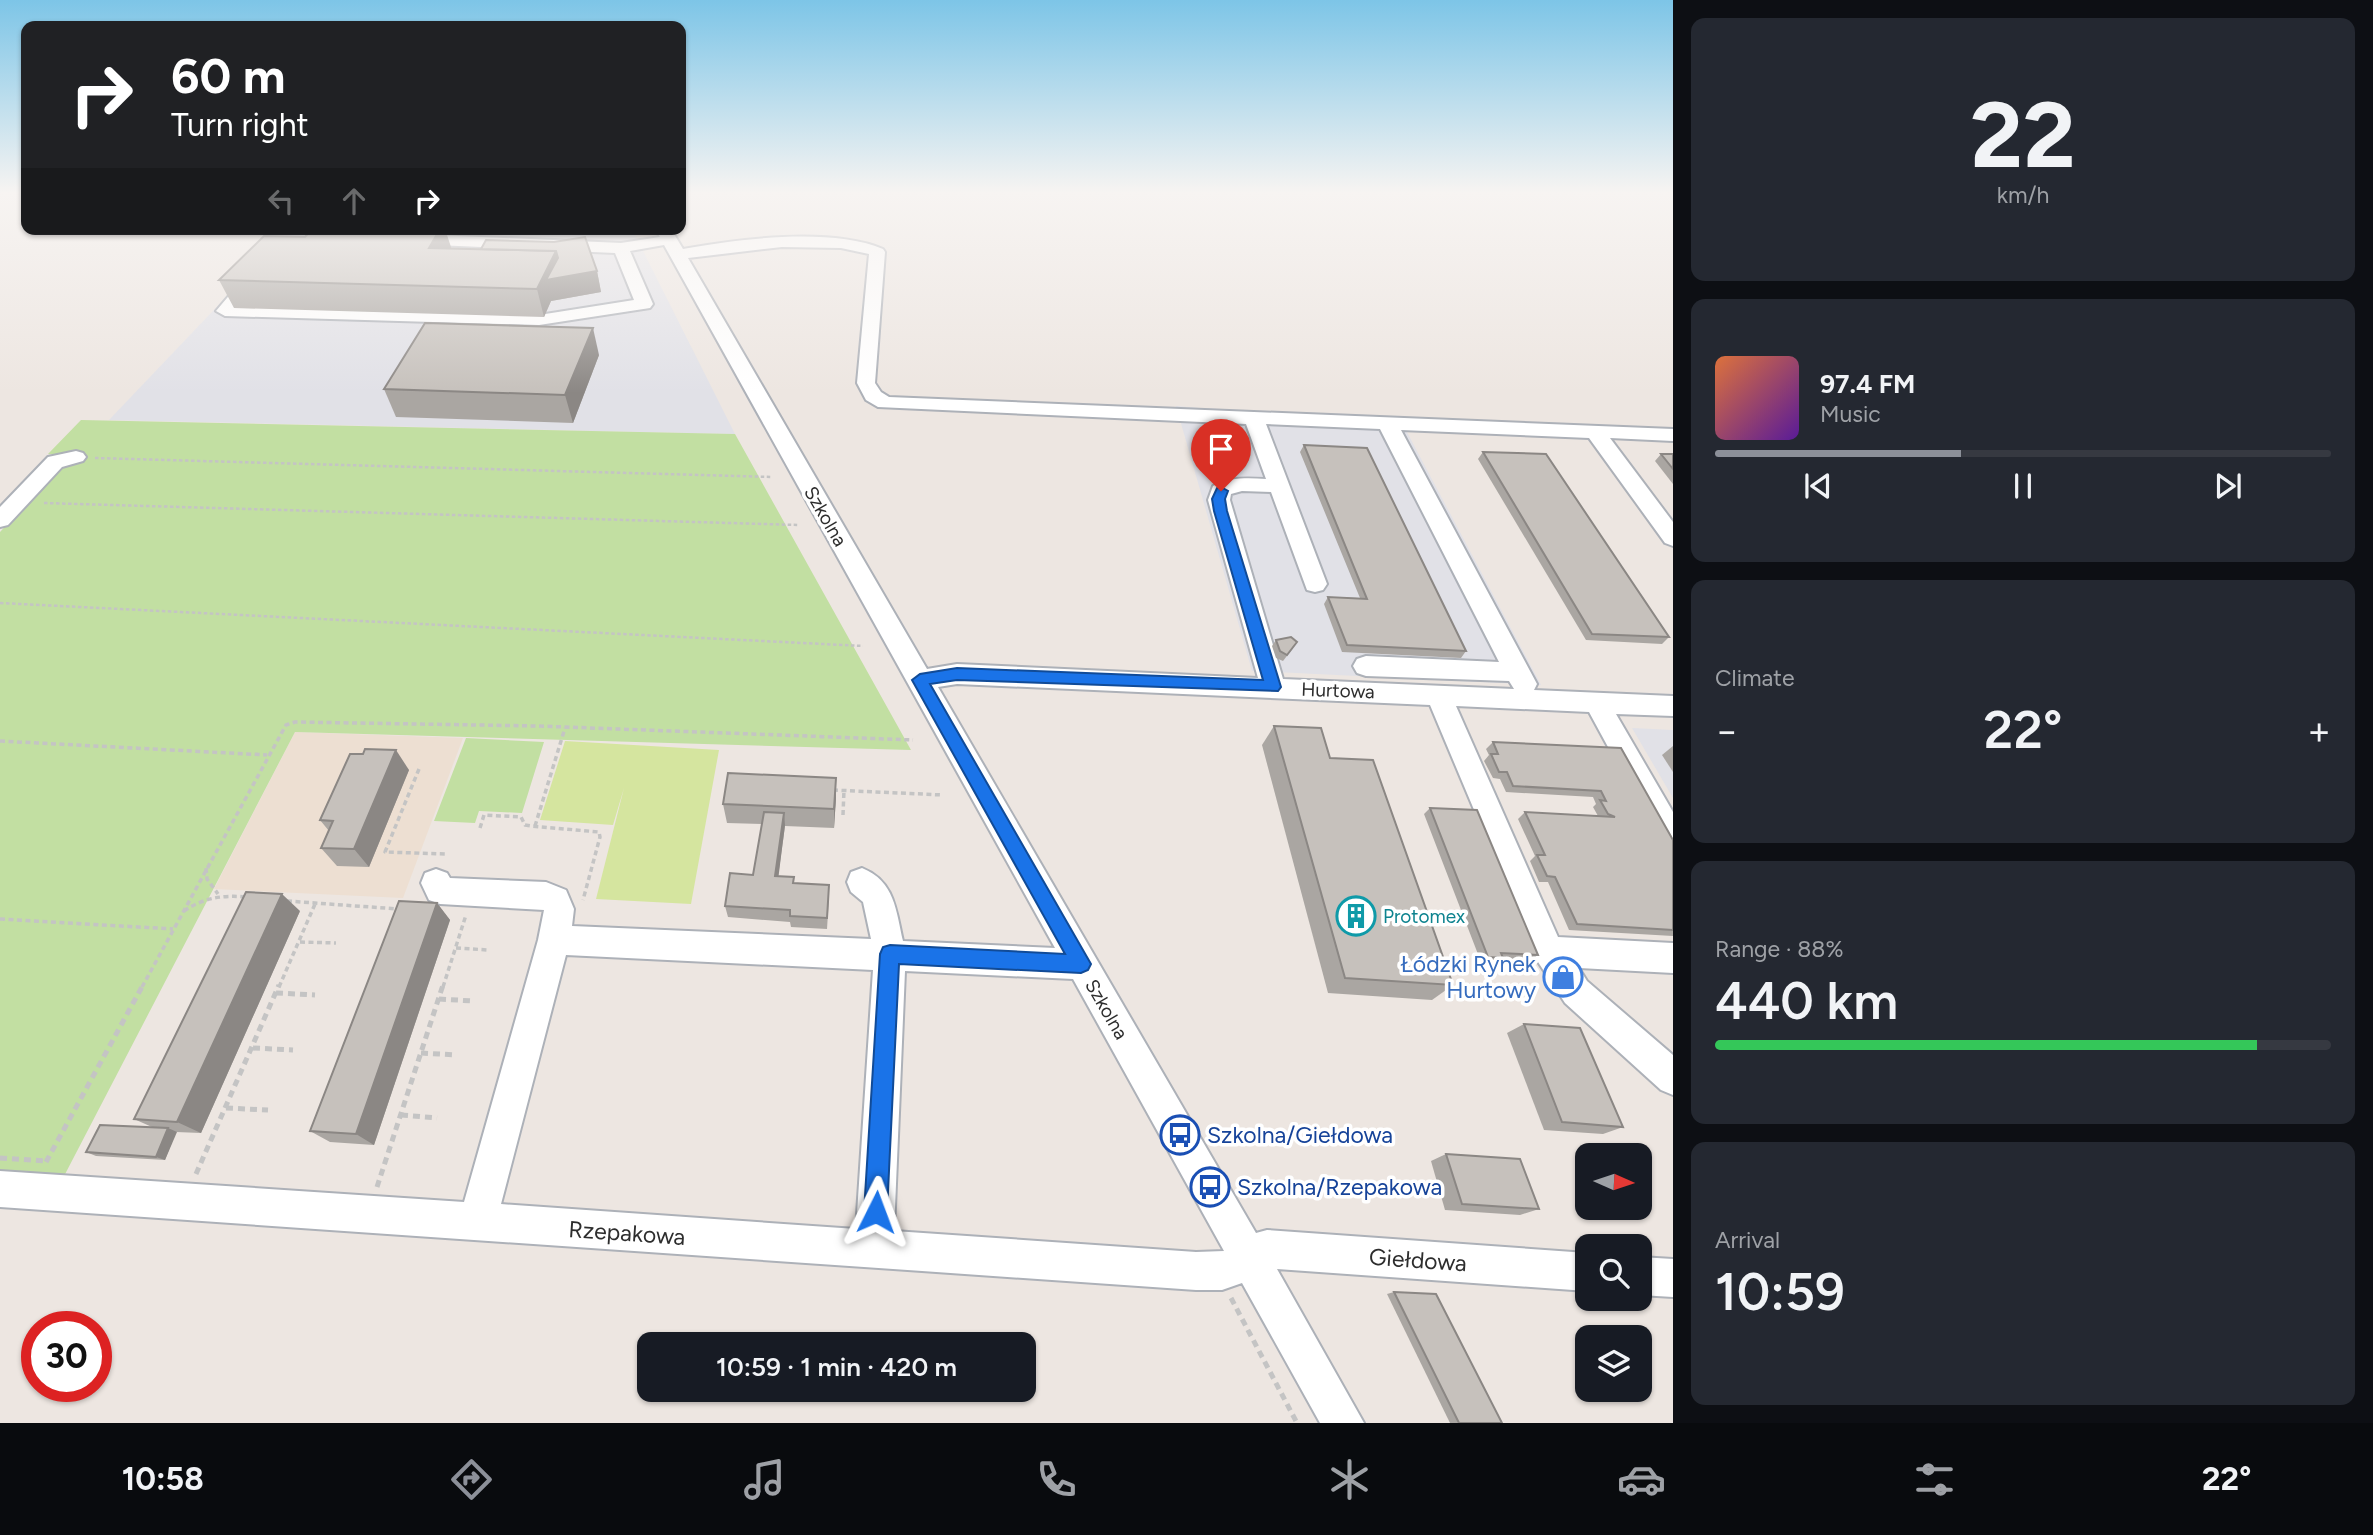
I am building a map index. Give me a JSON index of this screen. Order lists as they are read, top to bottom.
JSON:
{
  "streets": {
    "street": [
      "Szkolna",
      "Hurtowa",
      "Rzepakowa",
      "Giełdowa"
    ]
  },
  "crossings": [
    ["Szkolna", "Hurtowa"],
    ["Szkolna", "Rzepakowa"],
    ["Szkolna", "Giełdowa"],
    ["Rzepakowa", "Giełdowa"]
  ],
  "places": {
    "building": ["Protomex"],
    "shop": ["Łódzki Rynek Hurtowy"],
    "bus stop": ["Szkolna/Giełdowa", "Szkolna/Rzepakowa"]
  },
  "north": "right",
  "page": {
    "tile": [
      ["22", "km/h"],
      "Climate",
      ["Range · 88%", "440 km"],
      ["Arrival", "10:59"]
    ],
    "turn": ["60 m", "Turn right"],
    "song": ["97.4 FM", "Music"],
    "heat": ["−", "22°", "+"],
    "limit": "30",
    "trip": "10:59 · 1 min · 420 m",
    "tabs": ["10:58", "22°"]
  }
}
